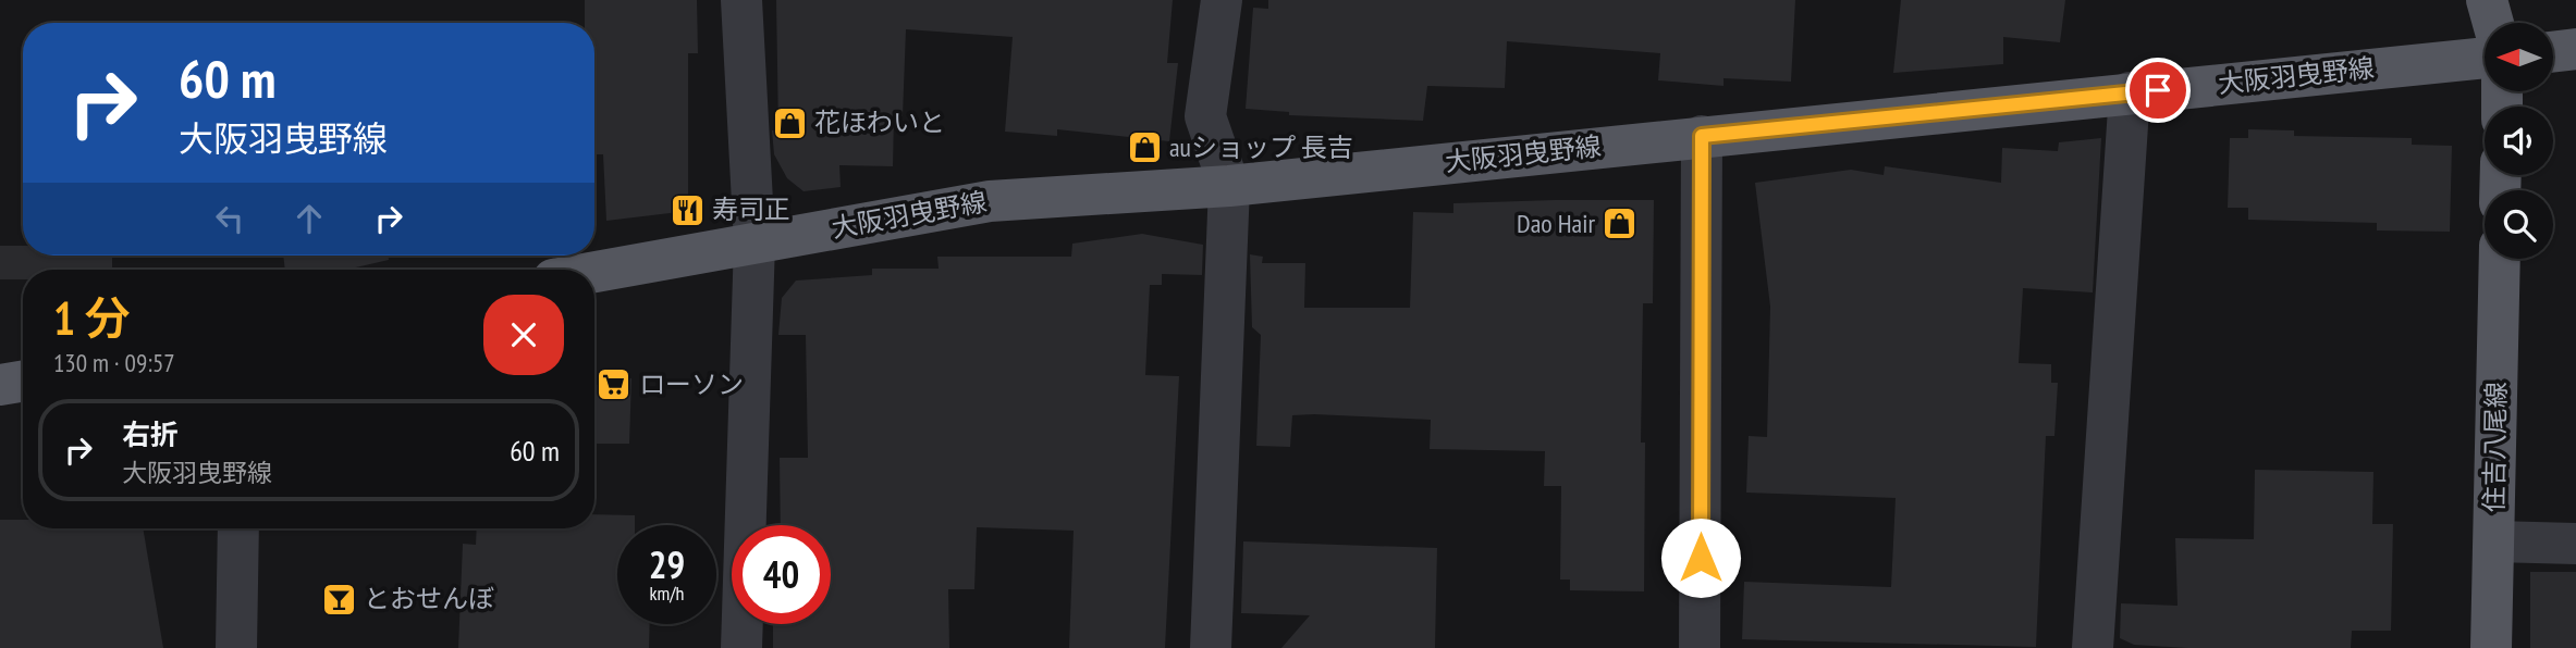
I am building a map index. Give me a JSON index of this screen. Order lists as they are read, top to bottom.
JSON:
{
  "streets": {
    "main road": ["大阪羽曳野線", "住吉八尾線"]
  },
  "places": {
    "shop": ["花ほわいと", "auショップ 長吉", "Dao Hair"],
    "restaurant": ["寿司正"],
    "supermarket": ["ローソン"],
    "bar": ["とおせんぼ"]
  },
  "north": "left",
  "page": {
    "turn": ["60 m", "大阪羽曳野線"],
    "heading": ["1 分", "130 m · 09:57"],
    "list": [
      {
        "name": "右折",
        "note": "大阪羽曳野線",
        "value": "60 m"
      }
    ],
    "speed": "29 km/h",
    "limit": "40"
  }
}
